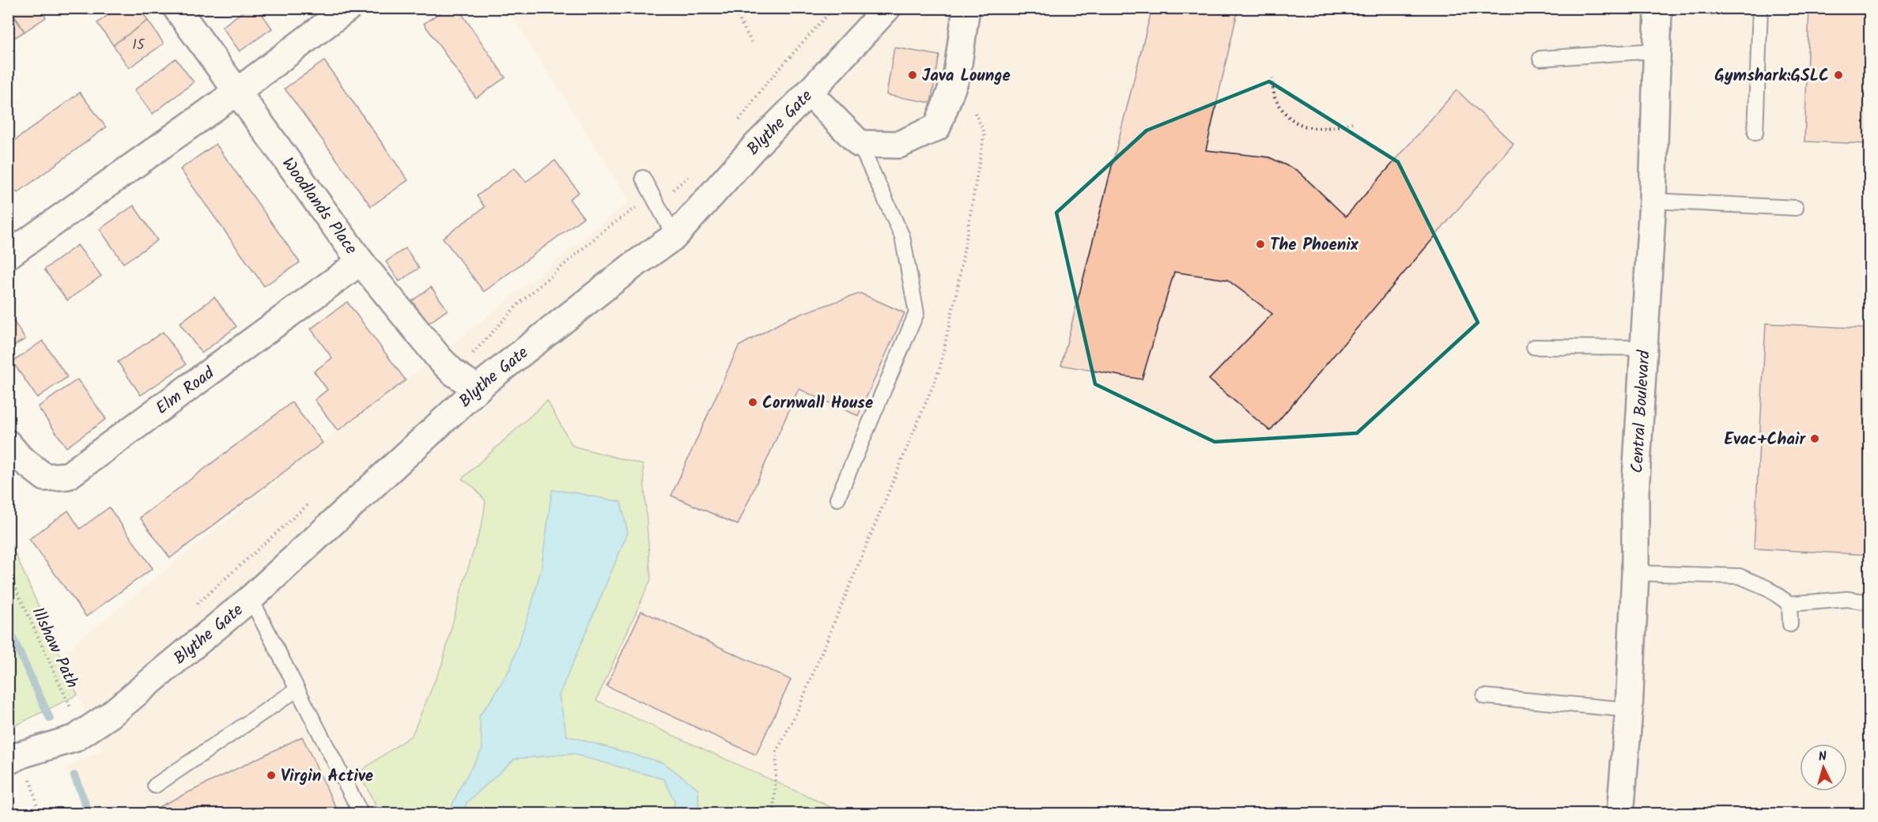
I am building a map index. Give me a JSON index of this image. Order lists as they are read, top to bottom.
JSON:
{
  "streets": {
    "street": [
      "Blythe Gate",
      "Woodlands Place",
      "Elm Road",
      "Central Boulevard"
    ],
    "path": ["Illshaw Path"]
  },
  "crossings": [
    ["Blythe Gate", "Woodlands Place"],
    ["Blythe Gate", "Illshaw Path"],
    ["Woodlands Place", "Elm Road"]
  ],
  "places": [
    "Java Lounge",
    "Gymshark:GSLC",
    "The Phoenix",
    "Cornwall House",
    "Evac+Chair",
    "Virgin Active"
  ],
  "house_numbers": ["15"],
  "north": "top"
}
